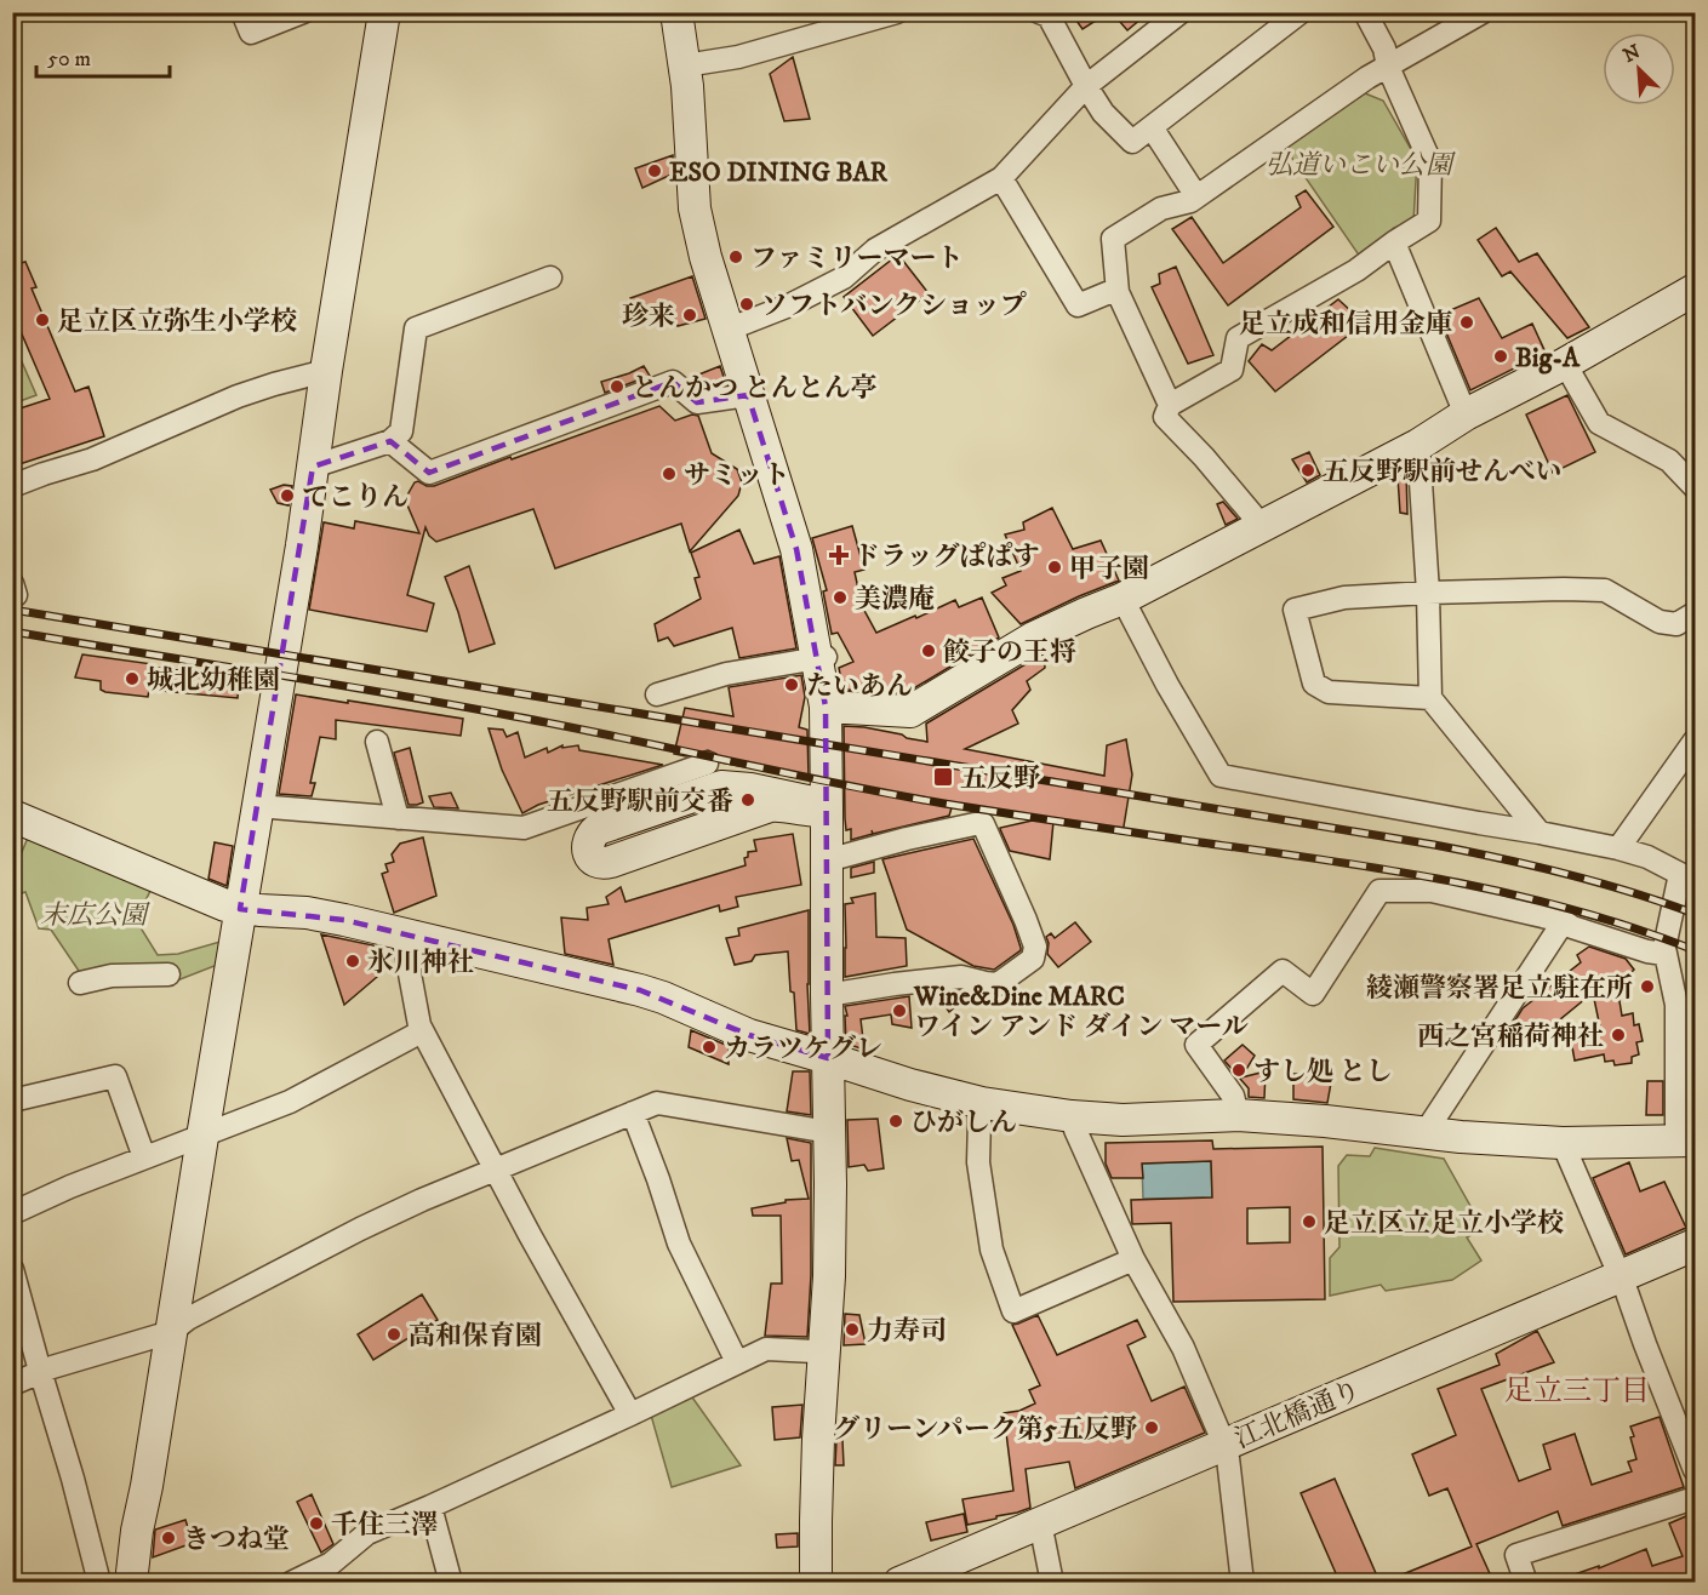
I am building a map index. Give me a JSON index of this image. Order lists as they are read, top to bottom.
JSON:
{
  "streets": {
    "street": ["江北橋通り"]
  },
  "districts": ["足立三丁目"],
  "parks": ["弘道いこい公園", "末広公園"],
  "places": {
    "other": [
      "ESO DINING BAR",
      "ファミリーマート",
      "ソフトバンクショップ",
      "珍来",
      "足立区立弥生小学校",
      "足立成和信用金庫",
      "Big-A",
      "とんかつ とんとん亭",
      "五反野駅前せんべい",
      "サミット",
      "てこりん",
      "甲子園",
      "美濃庵",
      "餃子の王将",
      "城北幼稚園",
      "たいあん",
      "五反野駅前交番",
      "氷川神社",
      "綾瀬警察署足立駐在所",
      "Wine&Dine MARC ワイン アンド ダイン マール",
      "西之宮稲荷神社",
      "カラツケグレ",
      "すし処 とし",
      "ひがしん",
      "足立区立足立小学校",
      "力寿司",
      "高和保育園",
      "グリーンパーク第5五反野",
      "千住三澤",
      "きつね堂"
    ],
    "health": ["ドラッグぱぱす"],
    "transit": ["五反野"]
  },
  "scale_bar": "50 m",
  "north": "top left"
}
